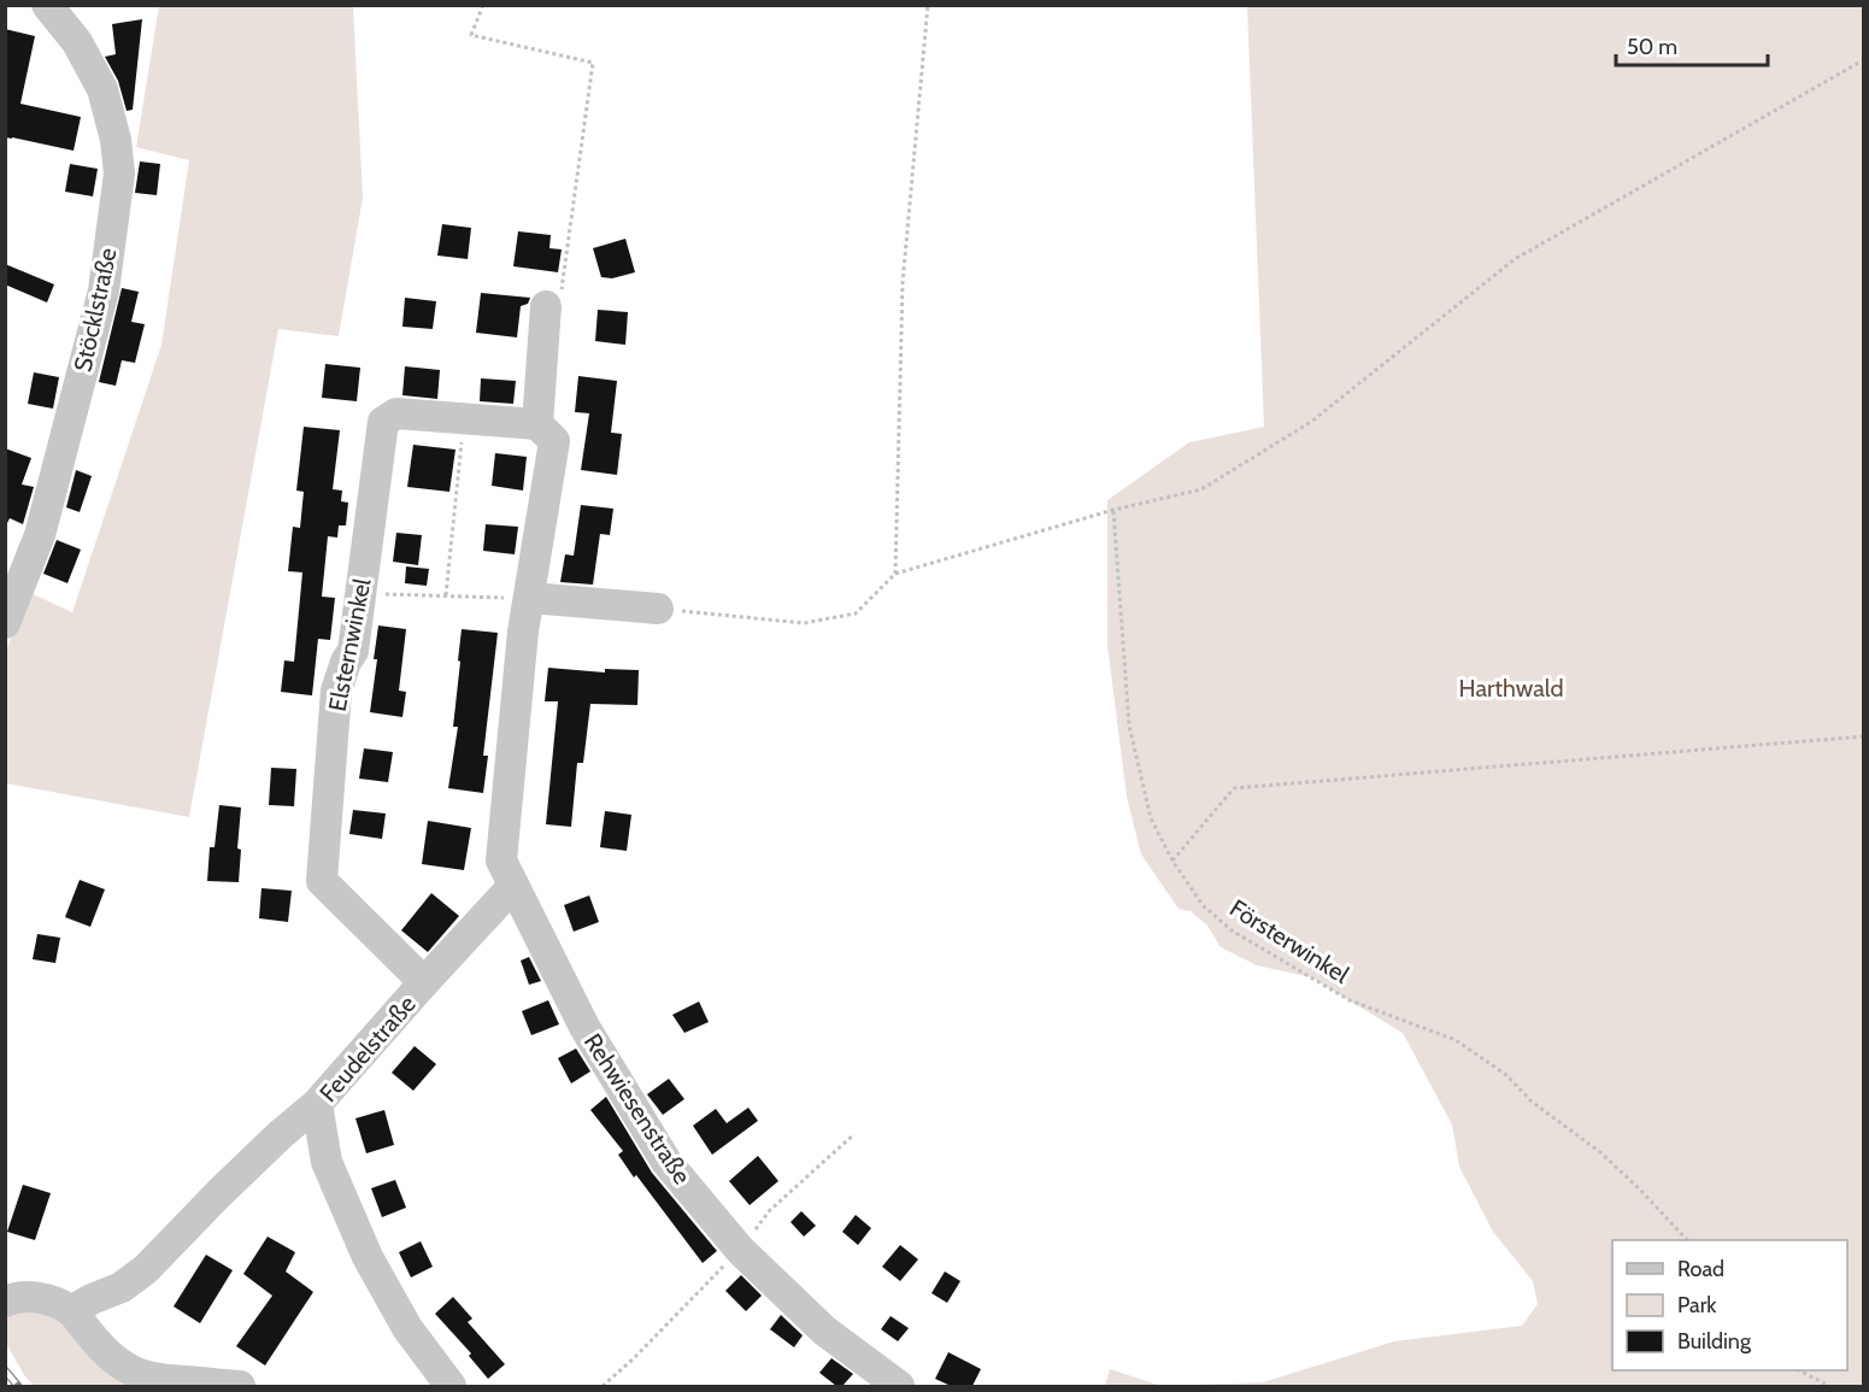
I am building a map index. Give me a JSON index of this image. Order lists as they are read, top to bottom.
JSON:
{
  "streets": {
    "street": [
      "Stöcklstraße",
      "Elsternwinkel",
      "Feudelstraße",
      "Rehwiesenstraße"
    ],
    "path": ["Försterwinkel"]
  },
  "crossings": [
    ["Elsternwinkel", "Feudelstraße"],
    ["Feudelstraße", "Rehwiesenstraße"]
  ],
  "parks": ["Harthwald"],
  "legend": ["Road", "Park", "Building"],
  "scale_bar": "50 m"
}
